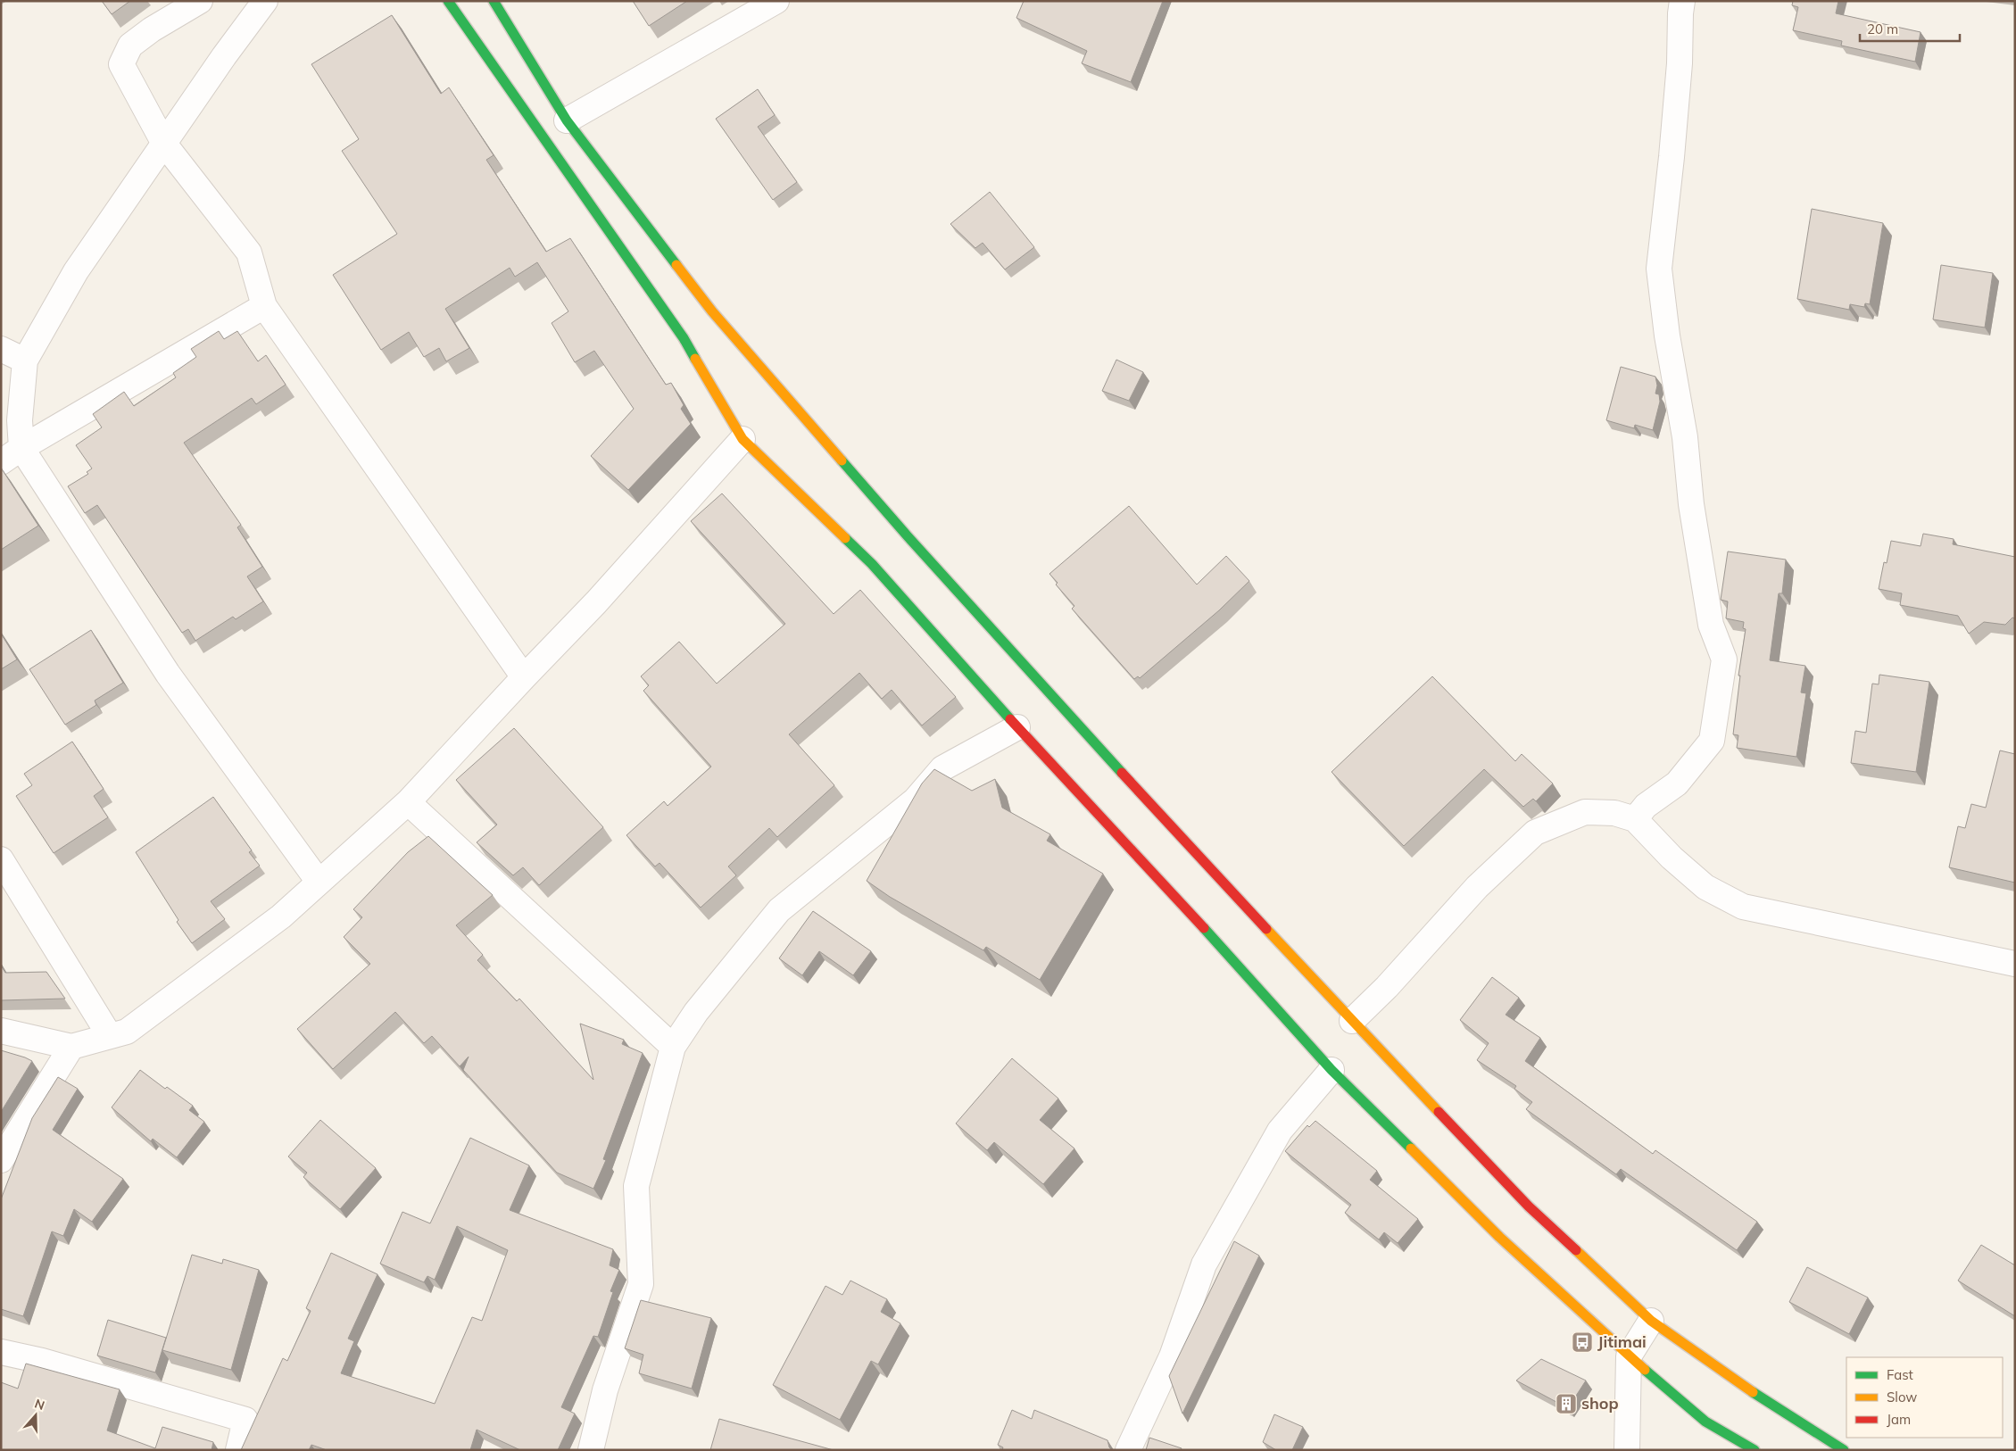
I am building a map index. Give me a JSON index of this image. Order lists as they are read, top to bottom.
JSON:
{
  "places": {
    "bus stop": ["Jitimai"],
    "building": ["shop"]
  },
  "legend": ["Fast", "Slow", "Jam"],
  "scale_bar": "20 m",
  "north": "top"
}
